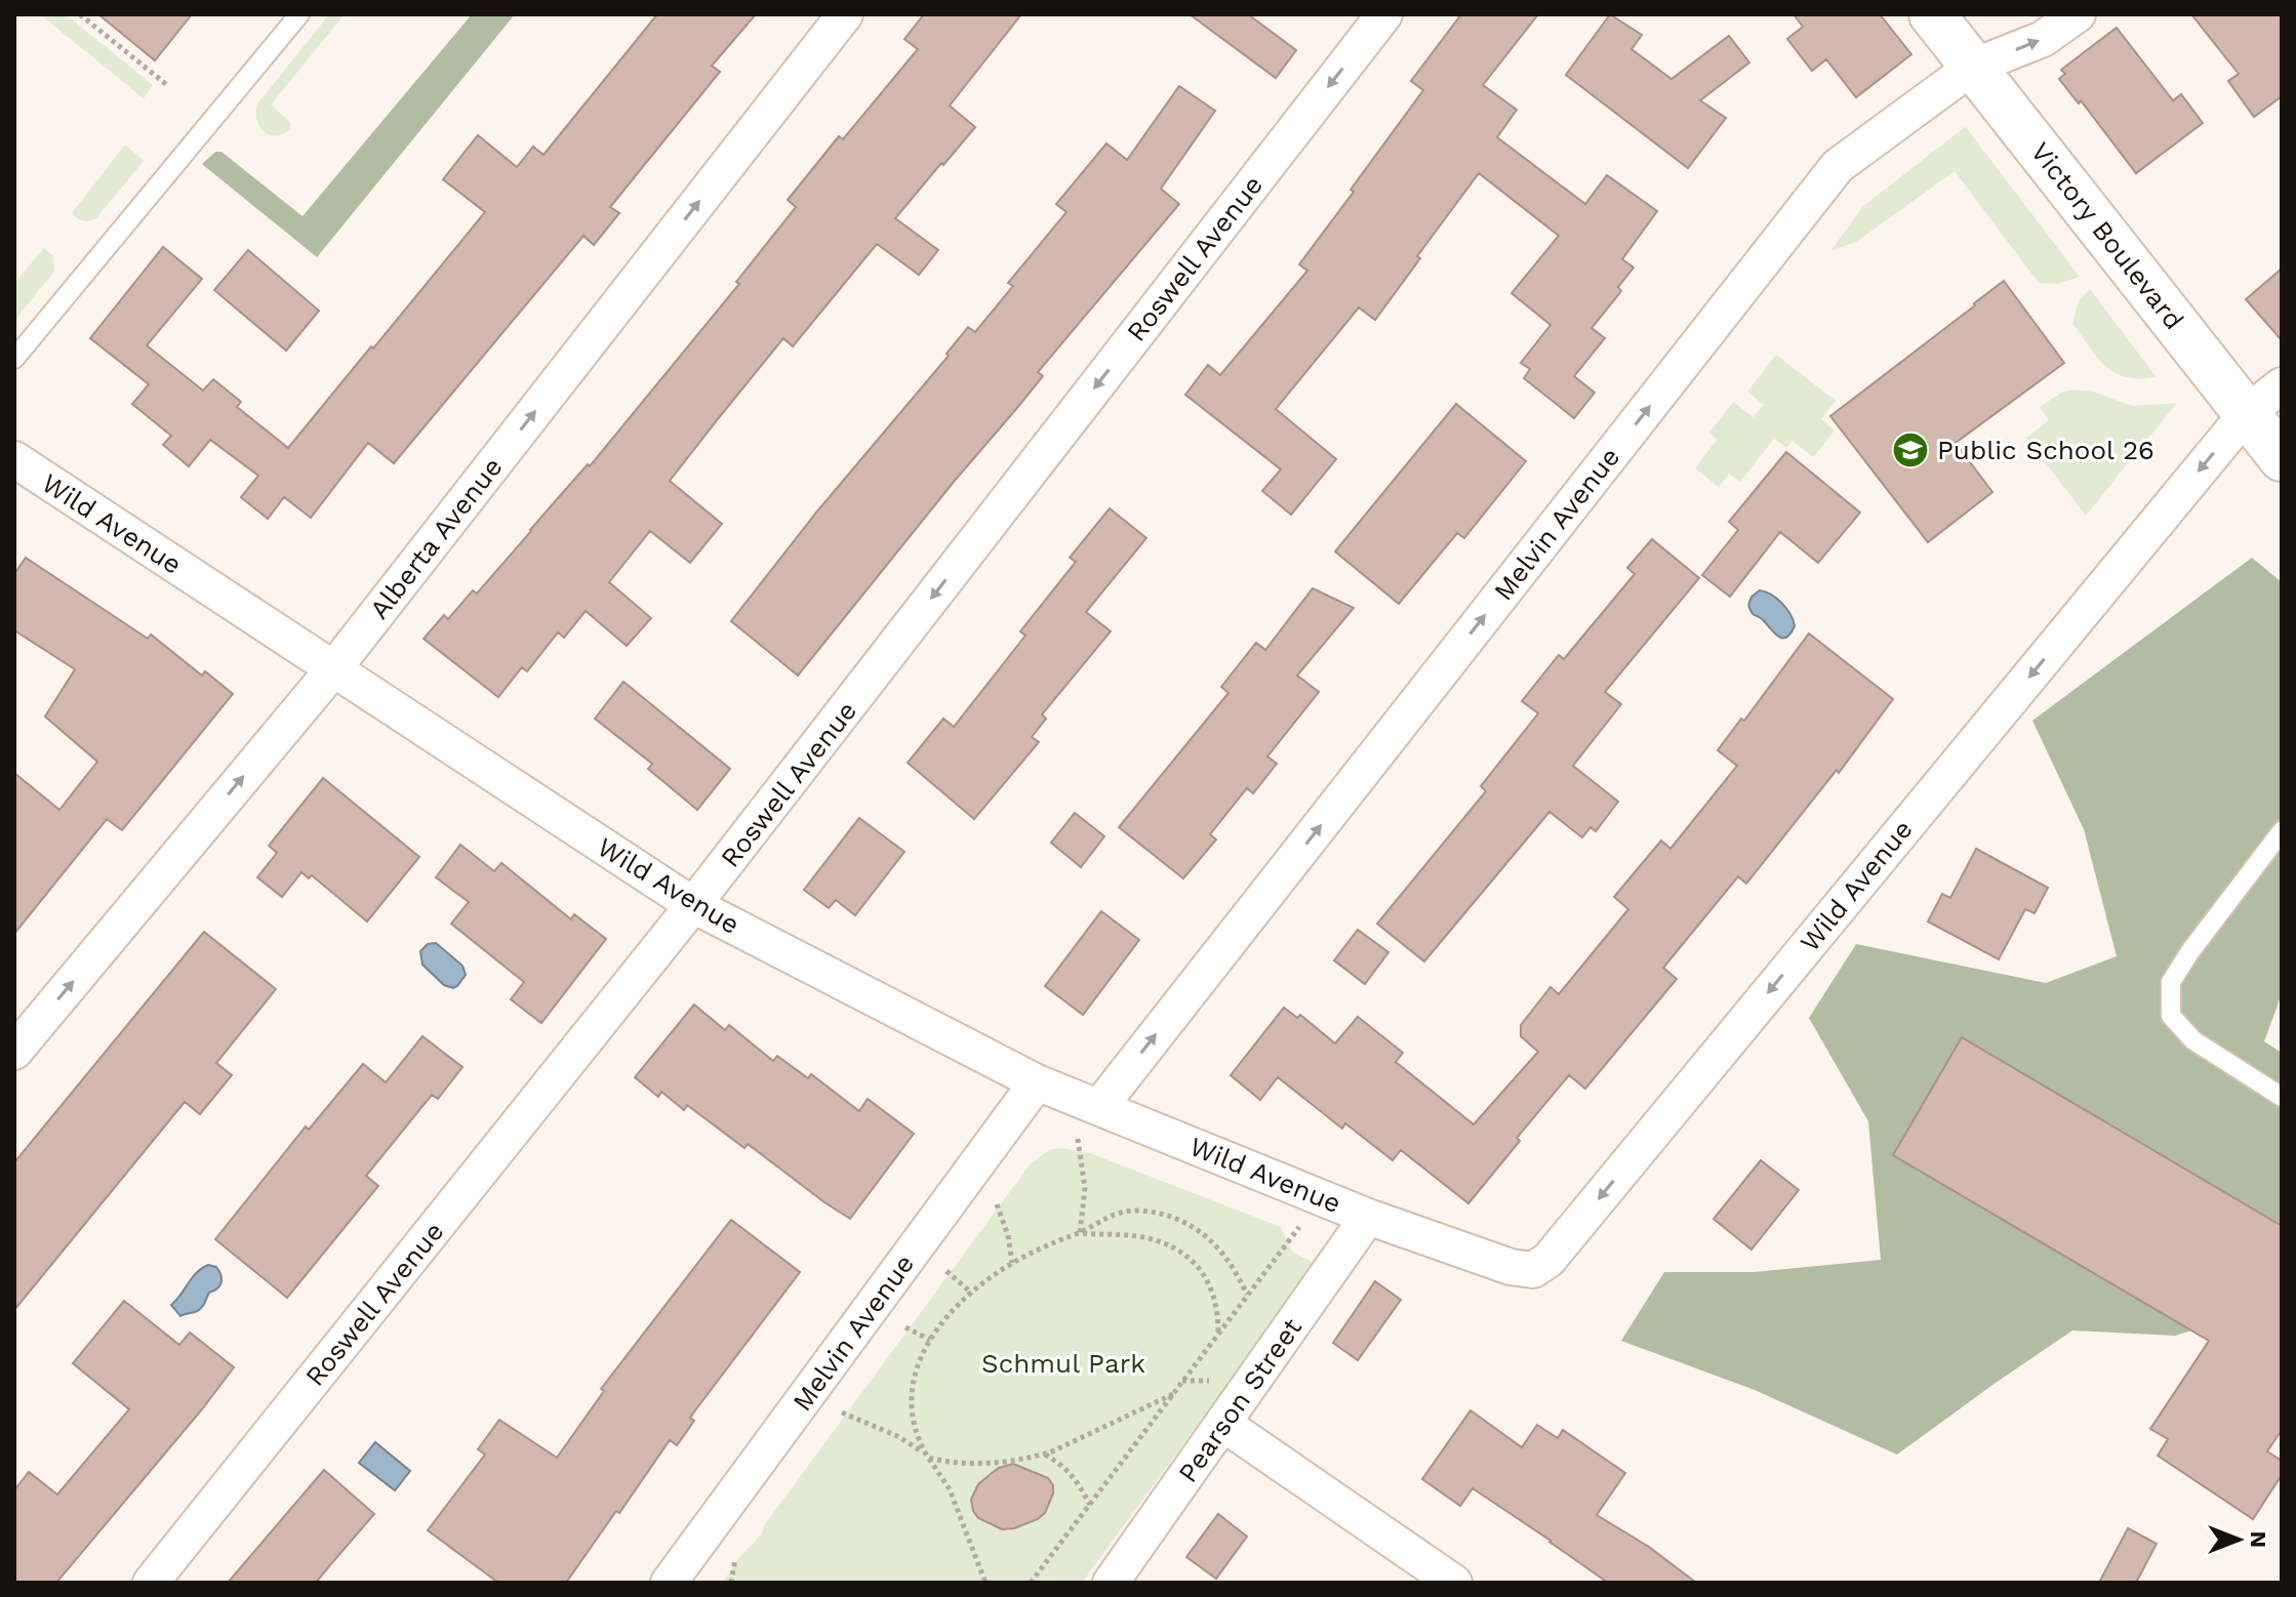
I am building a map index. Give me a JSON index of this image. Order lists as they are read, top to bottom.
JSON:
{
  "streets": {
    "main road": ["Victory Boulevard"],
    "street": [
      "Roswell Avenue",
      "Wild Avenue",
      "Melvin Avenue",
      "Alberta Avenue",
      "Pearson Street"
    ]
  },
  "crossings": [
    ["Victory Boulevard", "Wild Avenue"],
    ["Victory Boulevard", "Melvin Avenue"],
    ["Roswell Avenue", "Wild Avenue"],
    ["Wild Avenue", "Melvin Avenue"],
    ["Wild Avenue", "Alberta Avenue"],
    ["Wild Avenue", "Pearson Street"]
  ],
  "one_way": [
    "Roswell Avenue",
    "Wild Avenue",
    "Melvin Avenue",
    "Alberta Avenue"
  ],
  "parks": ["Schmul Park"],
  "places": {
    "school or university": ["Public School 26"]
  },
  "north": "right"
}
